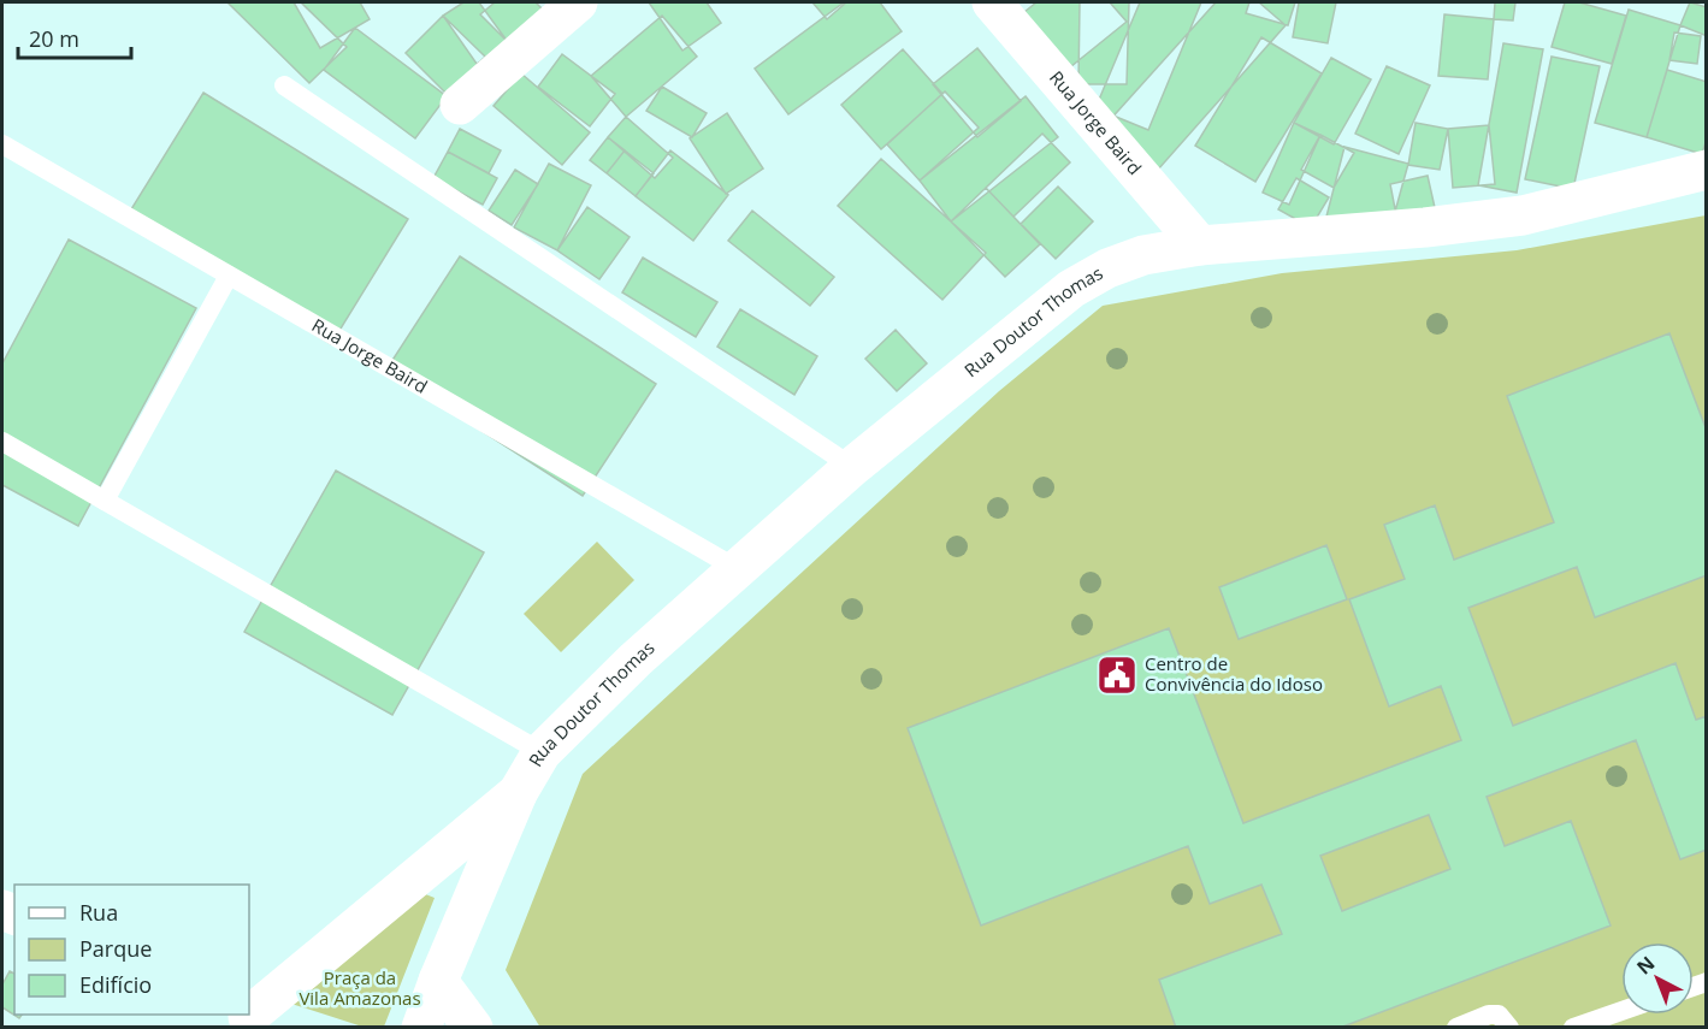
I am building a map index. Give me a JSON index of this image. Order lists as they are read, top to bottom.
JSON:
{
  "streets": {
    "street": ["Rua Jorge Baird", "Rua Doutor Thomas"]
  },
  "crossings": [
    ["Rua Jorge Baird", "Rua Doutor Thomas"]
  ],
  "parks": ["Praça da Vila Amazonas"],
  "places": {
    "public building": ["Centro de Convivência do Idoso"]
  },
  "legend": ["Rua", "Parque", "Edifício"],
  "scale_bar": "20 m",
  "north": "top left"
}
